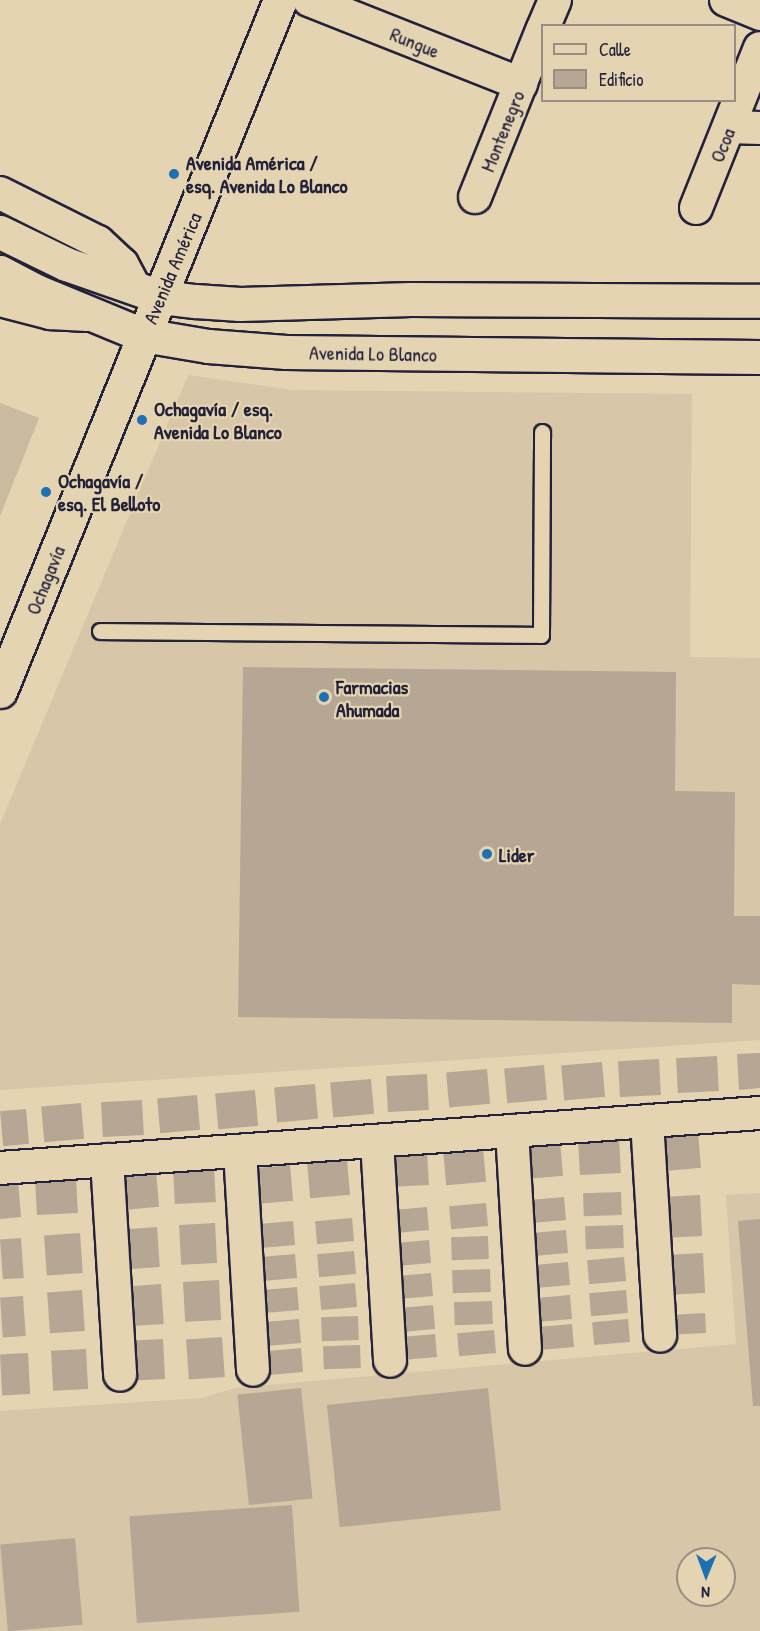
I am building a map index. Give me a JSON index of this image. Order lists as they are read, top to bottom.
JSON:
{
  "streets": {
    "main road": ["Avenida América", "Avenida Lo Blanco", "Ochagavía"],
    "street": ["Rungue", "Montenegro", "Ocoa"]
  },
  "crossings": [
    ["Rungue", "Montenegro"],
    ["Avenida América", "Avenida Lo Blanco"],
    ["Avenida América", "Ochagavía"],
    ["Avenida Lo Blanco", "Ochagavía"]
  ],
  "places": [
    "Avenida América / esq. Avenida Lo Blanco",
    "Ochagavía / esq. Avenida Lo Blanco",
    "Ochagavía / esq. El Belloto",
    "Farmacias Ahumada",
    "Lider"
  ],
  "legend": ["Calle", "Edificio"],
  "north": "bottom"
}
